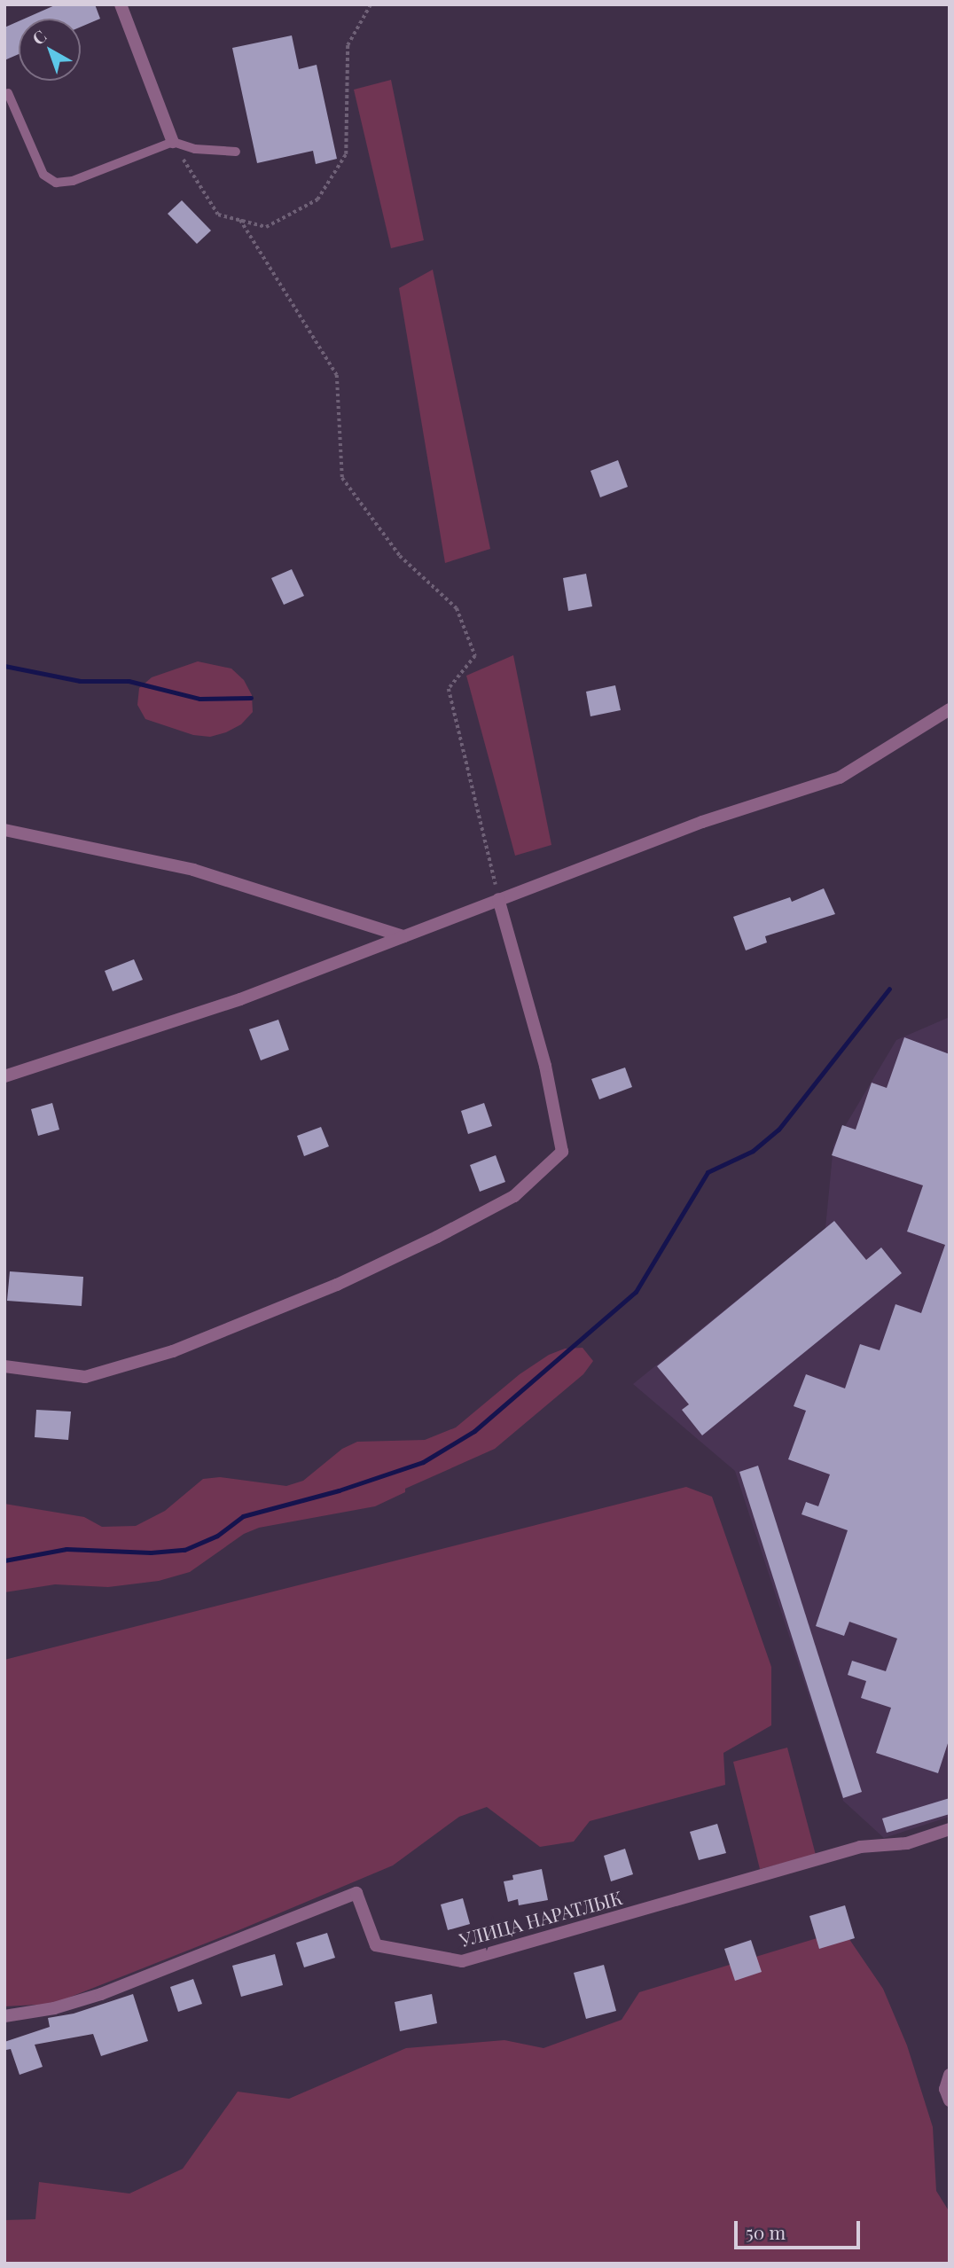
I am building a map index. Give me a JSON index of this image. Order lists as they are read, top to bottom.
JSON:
{
  "streets": {
    "street": ["УЛИЦА НАРАТЛЫК"]
  },
  "scale_bar": "50 m",
  "north": "top left"
}
